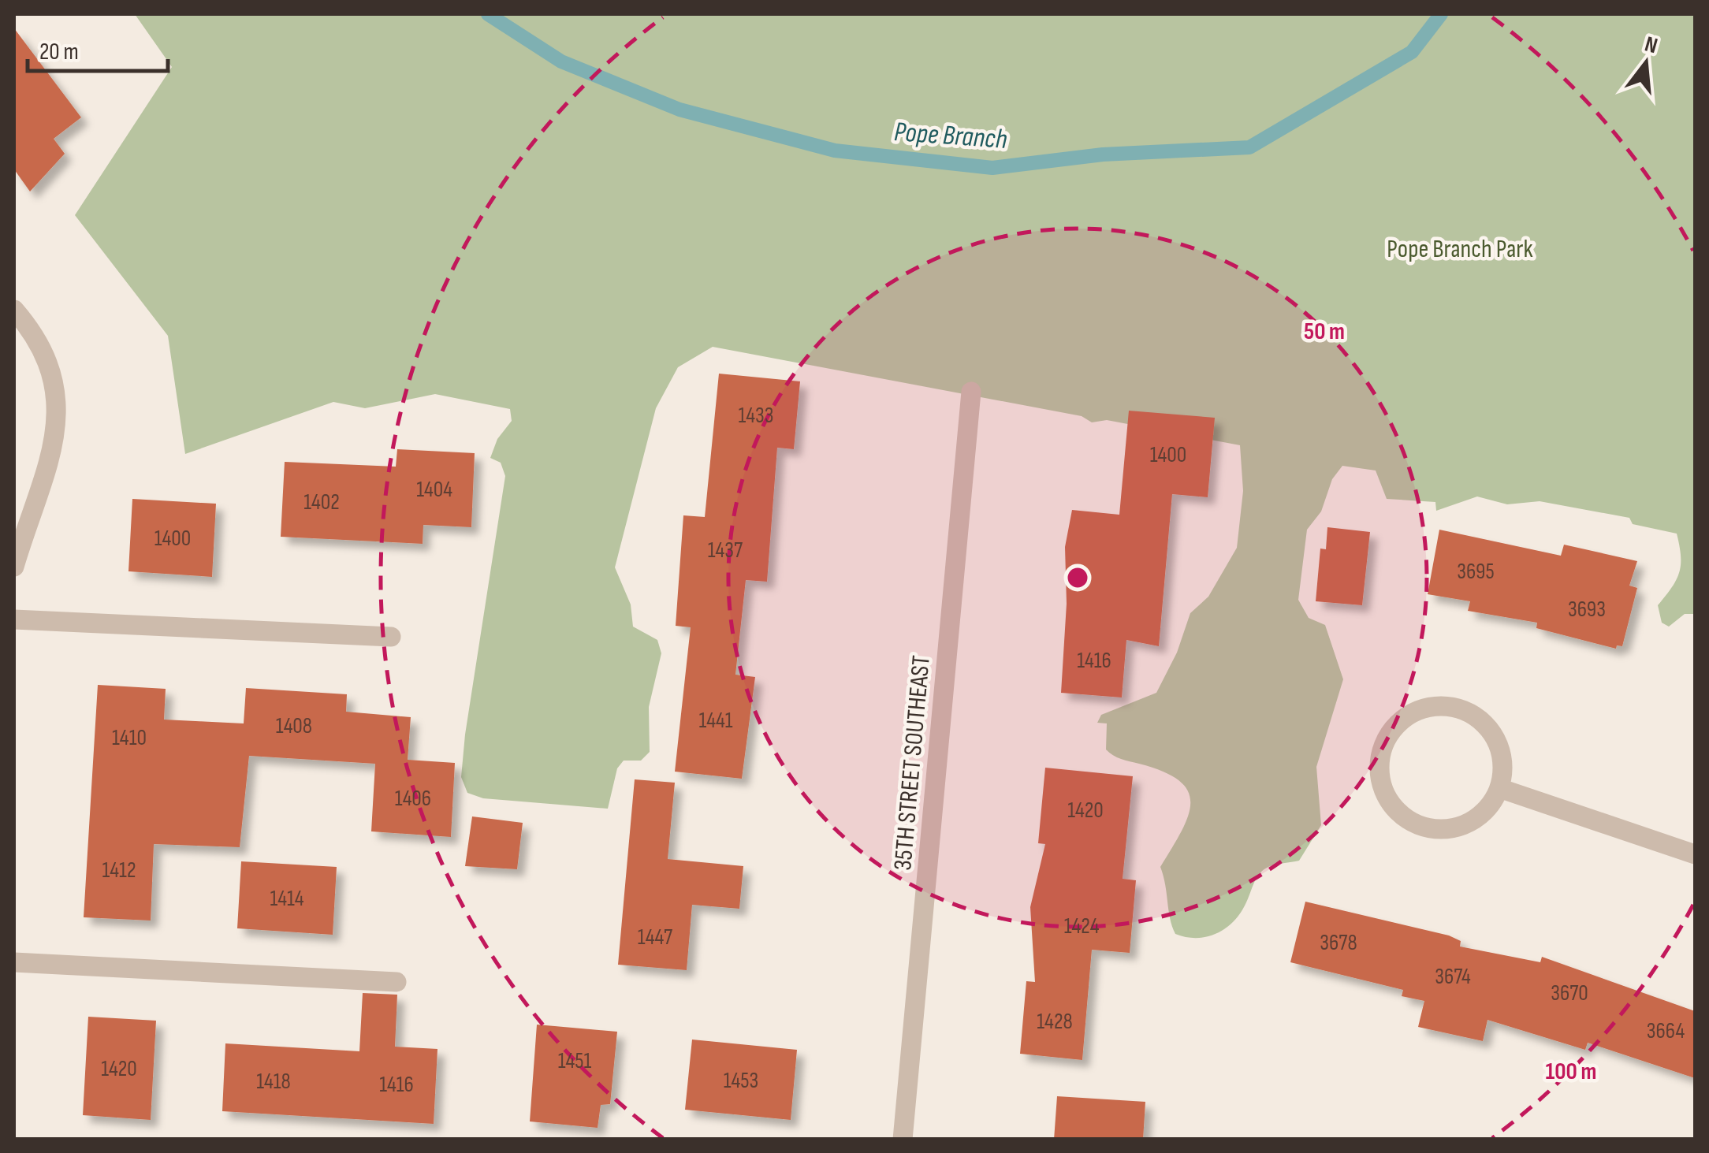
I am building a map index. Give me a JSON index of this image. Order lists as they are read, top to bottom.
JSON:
{
  "streets": {
    "street": ["35TH STREET SOUTHEAST"]
  },
  "water": ["Pope Branch"],
  "parks": ["Pope Branch Park"],
  "house_numbers": [
    "1433",
    "1400",
    "1404",
    "1402",
    "1400",
    "1437",
    "3695",
    "3693",
    "1416",
    "1441",
    "1408",
    "1410",
    "1406",
    "1420",
    "1412",
    "1414",
    "1424",
    "1447",
    "3678",
    "3674",
    "3670",
    "1428",
    "3664",
    "1451",
    "1420",
    "1453",
    "1418",
    "1416"
  ],
  "scale_bar": "20 m",
  "north": "top",
  "rings": ["50 m", "100 m"]
}
